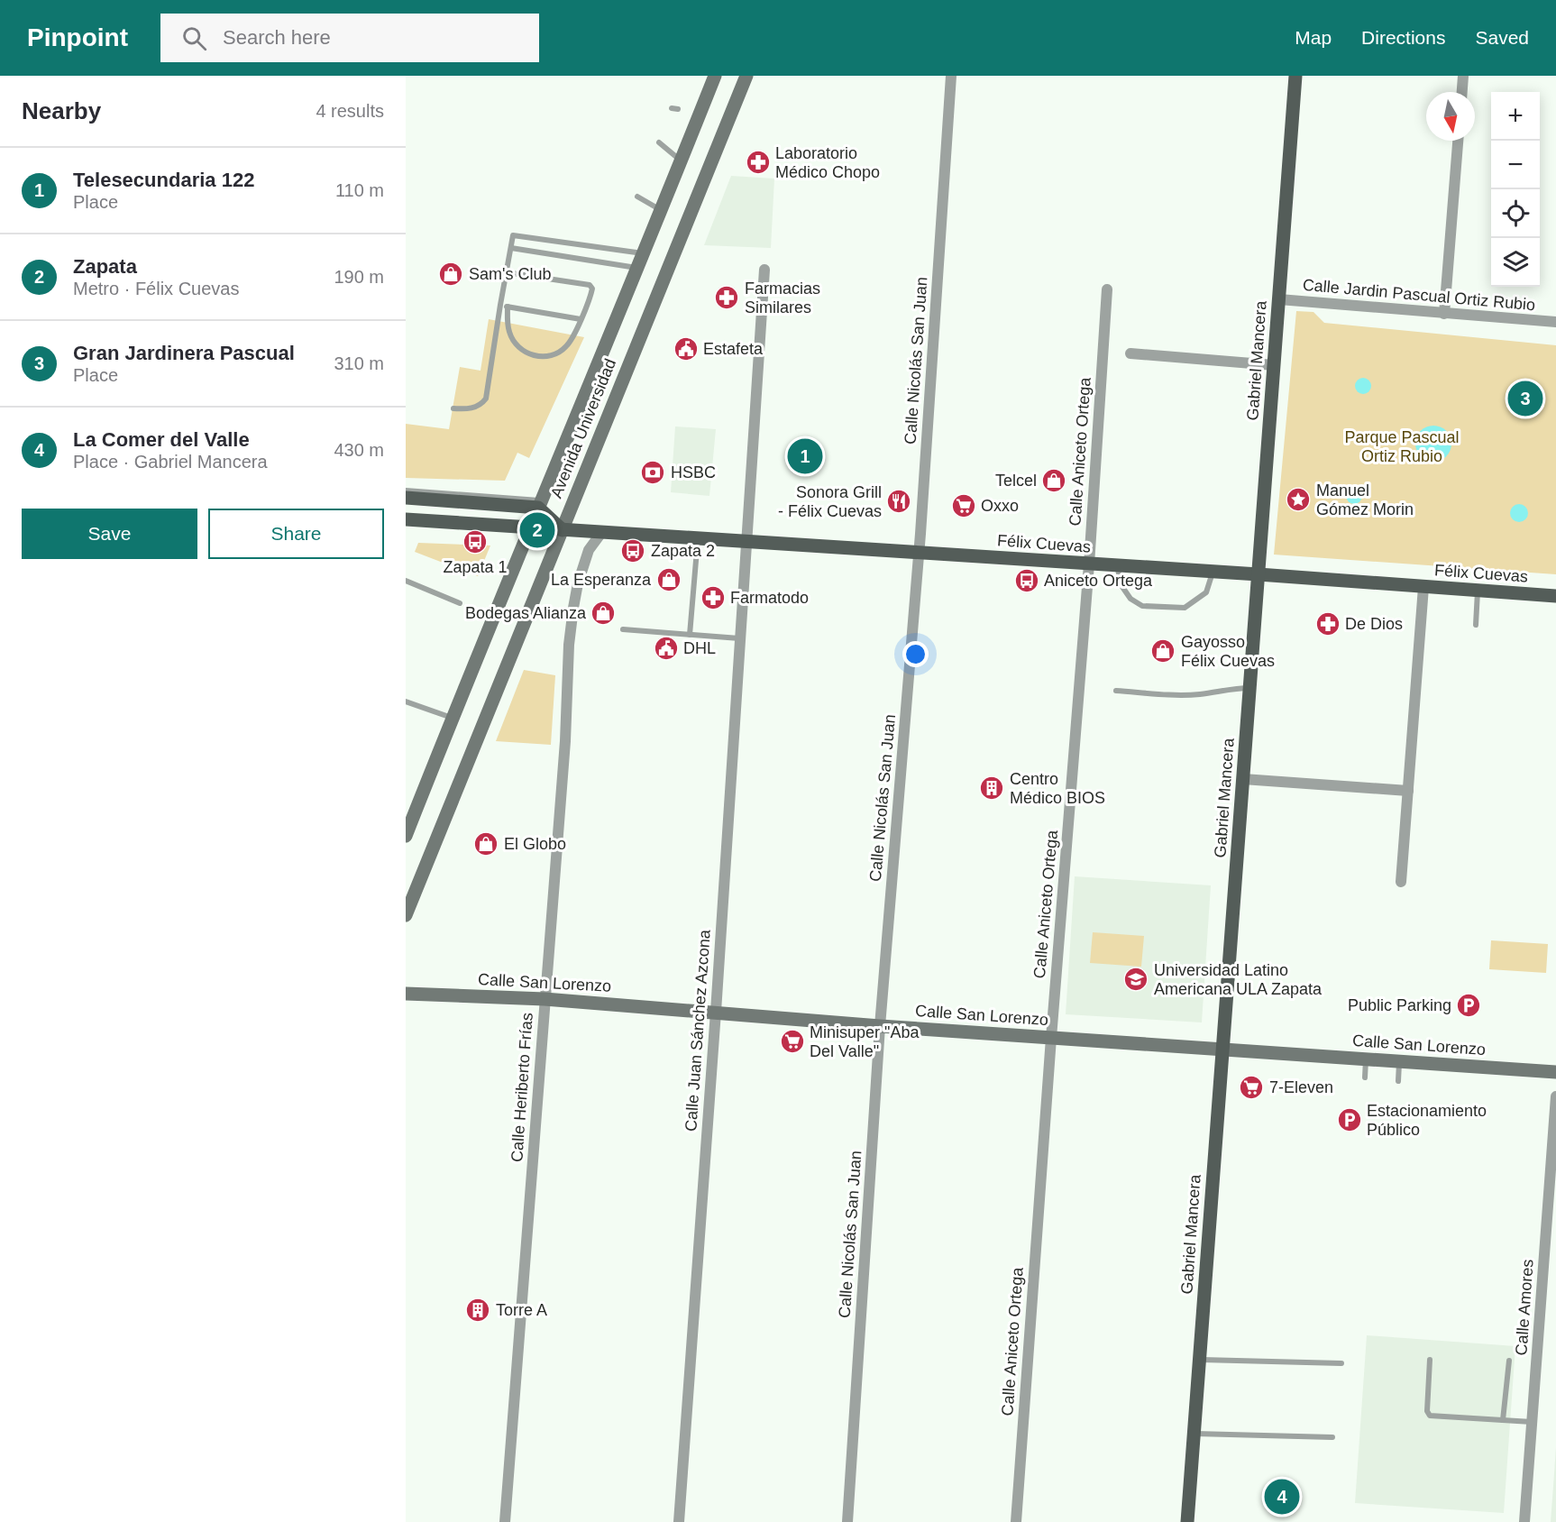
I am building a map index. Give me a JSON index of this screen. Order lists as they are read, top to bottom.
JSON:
{
  "streets": {
    "main road": [
      "Gabriel Mancera",
      "Avenida Universidad",
      "Félix Cuevas",
      "Calle San Lorenzo"
    ],
    "street": [
      "Calle Jardin Pascual Ortiz Rubio",
      "Calle Nicolás San Juan",
      "Calle Aniceto Ortega",
      "Calle Juan Sánchez Azcona",
      "Calle Heriberto Frías",
      "Calle Amores"
    ]
  },
  "crossings": [
    ["Calle Jardin Pascual Ortiz Rubio", "Gabriel Mancera"],
    ["Calle Nicolás San Juan", "Félix Cuevas"],
    ["Calle Nicolás San Juan", "Calle San Lorenzo"],
    ["Gabriel Mancera", "Félix Cuevas"],
    ["Gabriel Mancera", "Calle San Lorenzo"],
    ["Avenida Universidad", "Félix Cuevas"],
    ["Calle Aniceto Ortega", "Félix Cuevas"],
    ["Calle Aniceto Ortega", "Calle San Lorenzo"],
    ["Félix Cuevas", "Calle Juan Sánchez Azcona"],
    ["Félix Cuevas", "Calle Heriberto Frías"],
    ["Calle San Lorenzo", "Calle Juan Sánchez Azcona"],
    ["Calle San Lorenzo", "Calle Heriberto Frías"]
  ],
  "parks": ["Parque Pascual Ortiz Rubio"],
  "places": {
    "pharmacy": [
      "Laboratorio Médico Chopo",
      "Farmacias Similares",
      "Farmatodo",
      "De Dios"
    ],
    "shop": [
      "Sam's Club",
      "Telcel",
      "La Esperanza",
      "Bodegas Alianza",
      "Gayosso Félix Cuevas",
      "El Globo"
    ],
    "public building": ["Estafeta", "DHL"],
    "bank": ["HSBC"],
    "place": ["Manuel Gómez Morin"],
    "restaurant": ["Sonora Grill - Félix Cuevas"],
    "supermarket": ["Oxxo", "Minisuper \"Aba Del Valle\"", "7-Eleven"],
    "bus stop": ["Zapata 1", "Zapata 2", "Aniceto Ortega"],
    "building": ["Centro Médico BIOS", "Torre A"],
    "school or university": ["Universidad Latino Americana ULA Zapata"],
    "parking": ["Public Parking", "Estacionamiento Público"]
  },
  "north": "bottom",
  "page": {
    "header": "Pinpoint",
    "search": "Search here",
    "nav": ["Map", "Directions", "Saved"],
    "heading": ["Nearby", "4 results"],
    "map_buttons": ["+", "−"],
    "list": [
      {
        "mark": "1",
        "name": "Telesecundaria 122",
        "note": "Place",
        "value": "110 m"
      },
      {
        "mark": "2",
        "name": "Zapata",
        "note": "Metro · Félix Cuevas",
        "value": "190 m"
      },
      {
        "mark": "3",
        "name": "Gran Jardinera Pascual",
        "note": "Place",
        "value": "310 m"
      },
      {
        "mark": "4",
        "name": "La Comer del Valle",
        "note": "Place · Gabriel Mancera",
        "value": "430 m"
      }
    ],
    "pins": [
      "3",
      "1",
      "2",
      "4"
    ],
    "buttons": ["Save", "Share"]
  }
}
